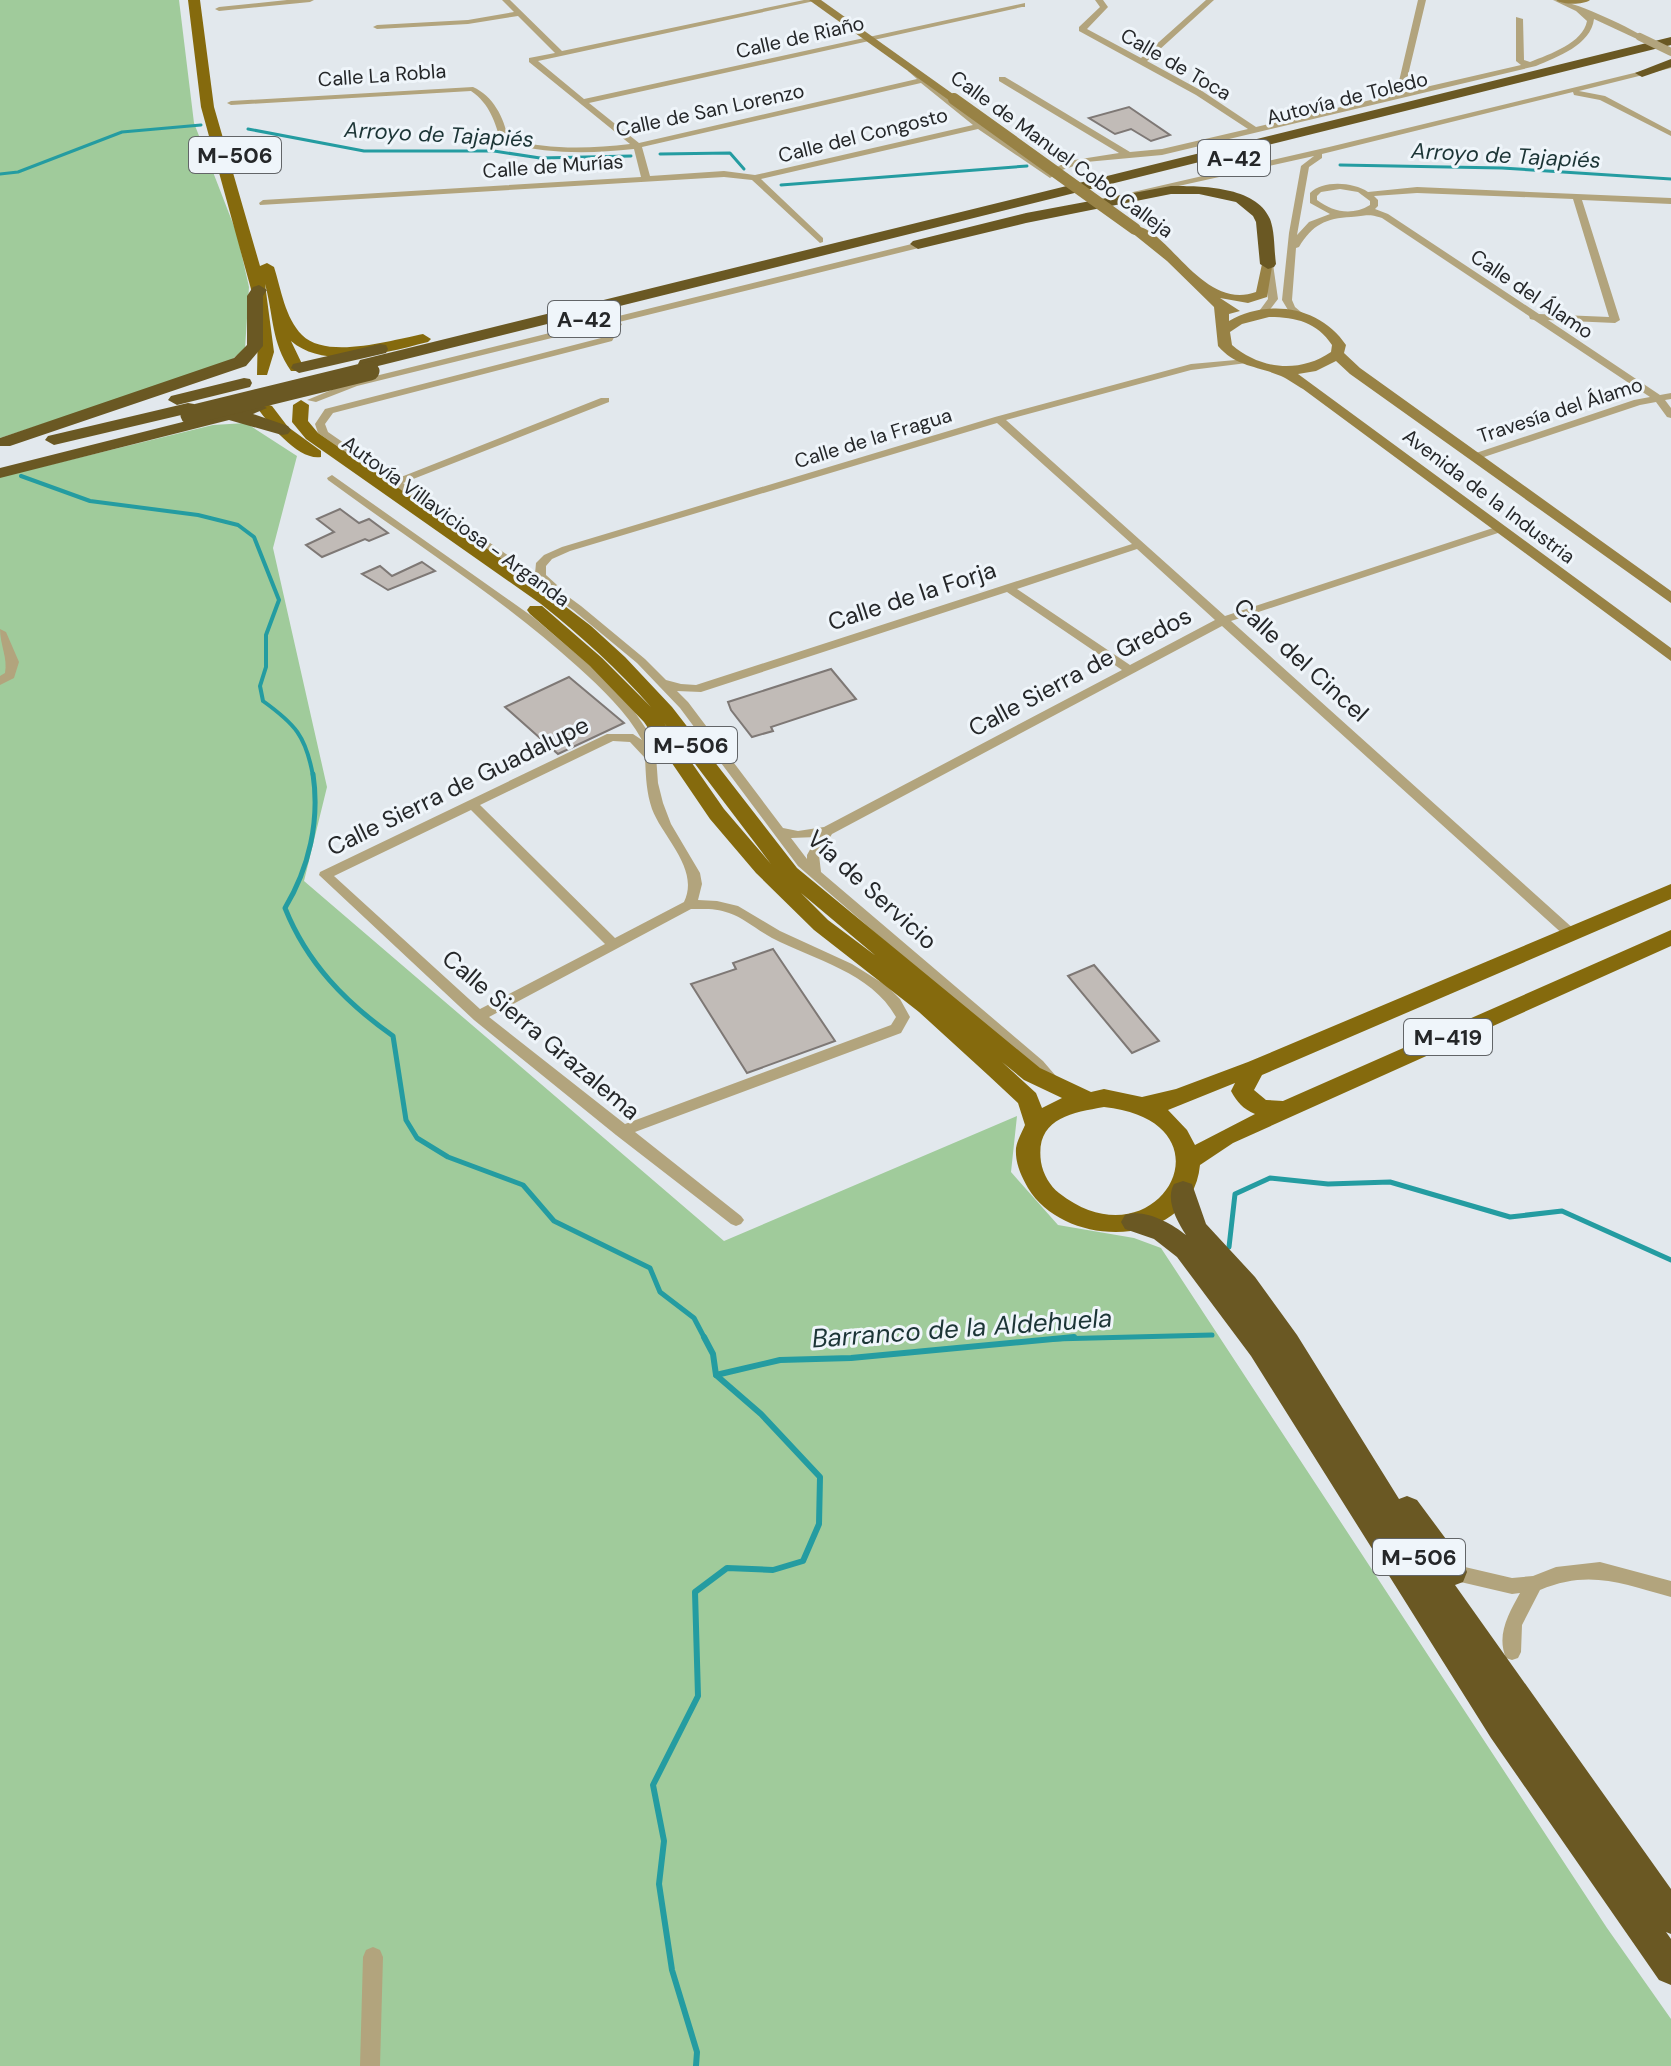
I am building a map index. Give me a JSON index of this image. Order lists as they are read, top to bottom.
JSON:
{
  "streets": {
    "highway": ["Autovía de Toledo", "M-506", "A-42"],
    "main road": ["Autovía Villaviciosa - Arganda", "M-419"],
    "street": [
      "Calle de Riaño",
      "Calle de Toca",
      "Calle La Robla",
      "Calle de San Lorenzo",
      "Calle del Congosto",
      "Calle de Manuel Cobo Calleja",
      "Calle de Murías",
      "Calle del Álamo",
      "Travesía del Álamo",
      "Calle de la Fragua",
      "Avenida de la Industria",
      "Calle de la Forja",
      "Calle del Cincel",
      "Calle Sierra de Gredos",
      "Calle Sierra de Guadalupe",
      "Vía de Servicio",
      "Calle Sierra Grazalema"
    ]
  },
  "crossings": [
    ["Calle de Riaño", "Calle de Manuel Cobo Calleja"],
    ["Calle La Robla", "Calle de San Lorenzo"],
    ["Autovía de Toledo", "A-42"],
    ["Calle de San Lorenzo", "Calle de Manuel Cobo Calleja"],
    ["Calle del Congosto", "Calle de Manuel Cobo Calleja"],
    ["Calle del Congosto", "Calle de Murías"],
    ["Calle de Manuel Cobo Calleja", "Avenida de la Industria"],
    ["M-506", "Autovía Villaviciosa - Arganda"],
    ["M-506", "Vía de Servicio"],
    ["M-506", "M-419"],
    ["Calle del Álamo", "Travesía del Álamo"],
    ["Travesía del Álamo", "Avenida de la Industria"],
    ["Calle de la Fragua", "Calle del Cincel"],
    ["Calle de la Fragua", "Vía de Servicio"],
    ["Avenida de la Industria", "Calle Sierra de Gredos"],
    ["Autovía Villaviciosa - Arganda", "Vía de Servicio"],
    ["Autovía Villaviciosa - Arganda", "M-419"],
    ["Calle de la Forja", "Calle del Cincel"],
    ["Calle de la Forja", "Vía de Servicio"],
    ["Calle del Cincel", "Calle Sierra de Gredos"],
    ["Calle del Cincel", "M-419"],
    ["Calle Sierra de Gredos", "Vía de Servicio"],
    ["Calle Sierra de Guadalupe", "Calle Sierra Grazalema"]
  ],
  "water": ["Arroyo de Tajapiés", "Barranco de la Aldehuela"]
}
